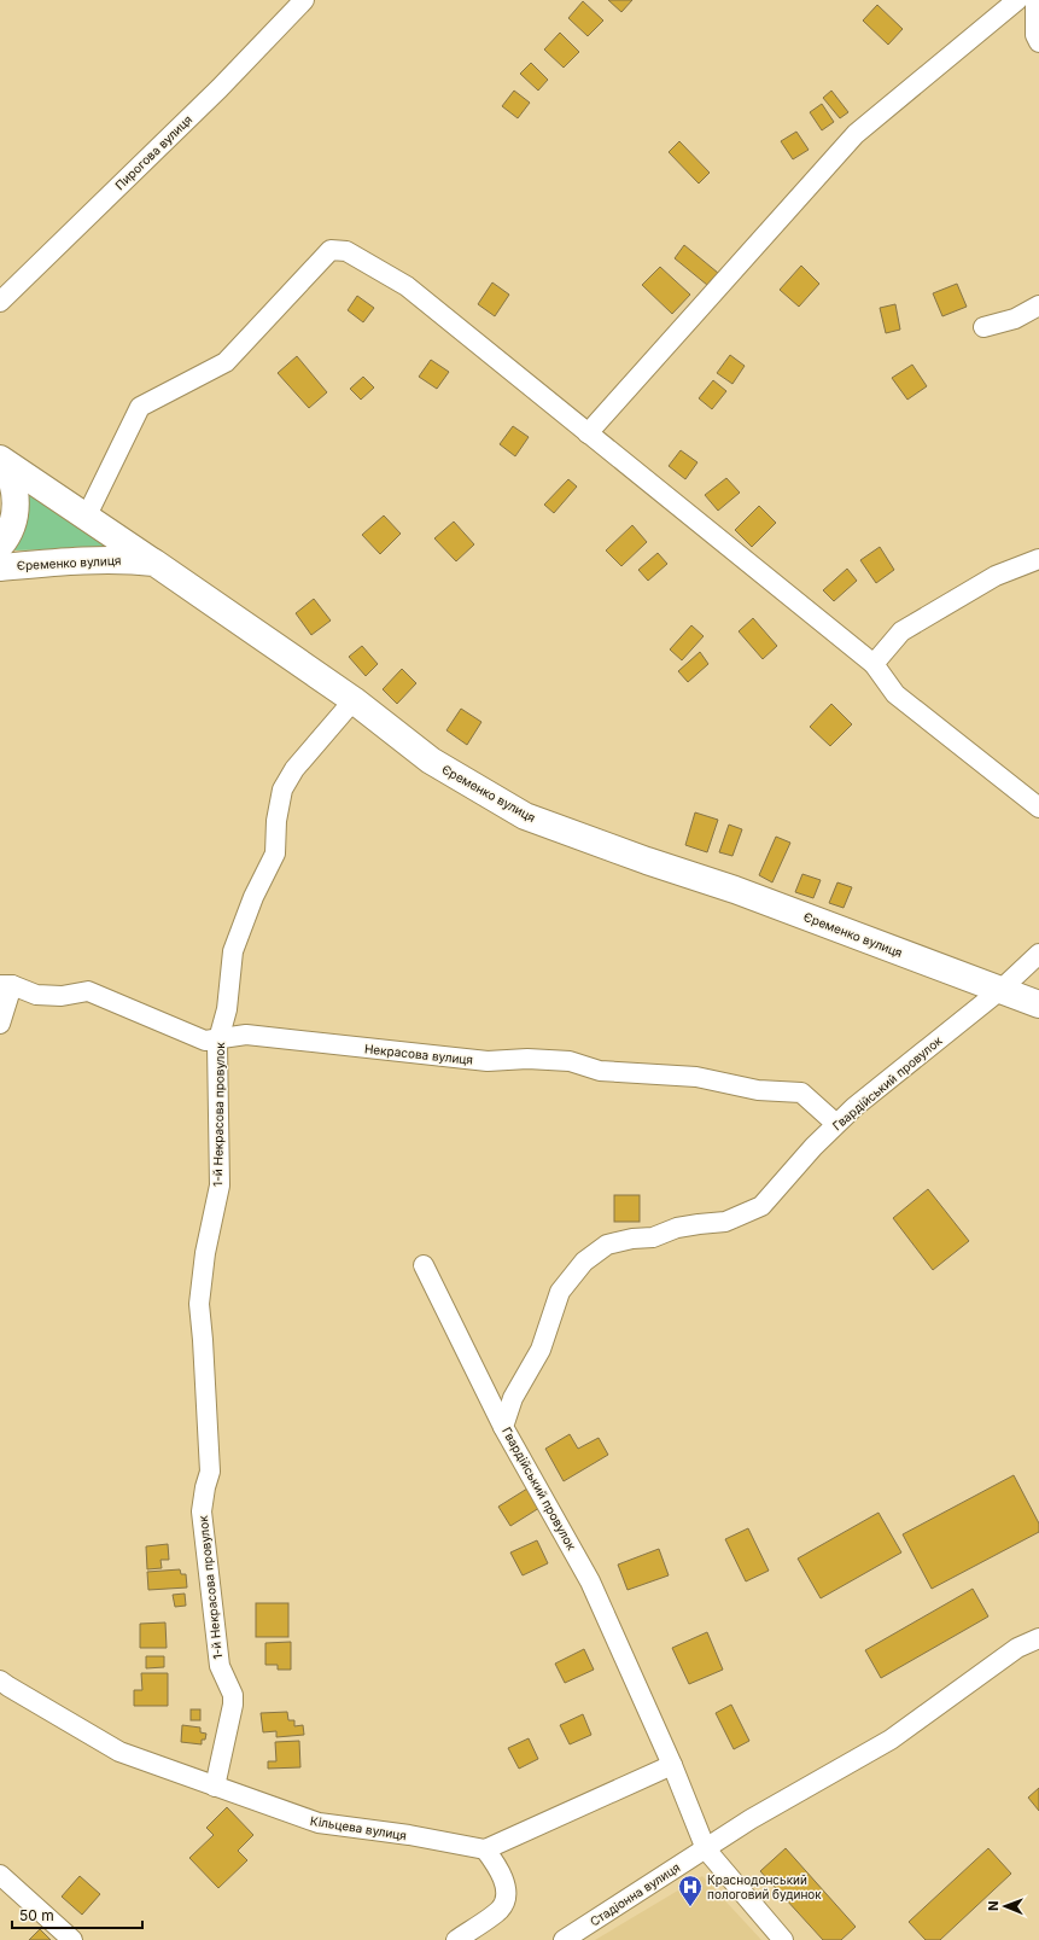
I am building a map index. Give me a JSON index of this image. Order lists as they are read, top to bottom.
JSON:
{
  "streets": {
    "street": [
      "Пирогова вулиця",
      "Єременко вулиця",
      "Некрасова вулиця",
      "Гвардійський провулок",
      "1-й Некрасова провулок",
      "Кільцева вулиця",
      "Стадіонна вулиця"
    ]
  },
  "crossings": [
    ["Єременко вулиця", "Гвардійський провулок"],
    ["Єременко вулиця", "1-й Некрасова провулок"],
    ["Некрасова вулиця", "Гвардійський провулок"],
    ["Некрасова вулиця", "1-й Некрасова провулок"],
    ["Гвардійський провулок", "Стадіонна вулиця"],
    ["1-й Некрасова провулок", "Кільцева вулиця"]
  ],
  "places": {
    "hospital": ["Краснодонський пологовий будинок"]
  },
  "scale_bar": "50 m",
  "north": "left"
}
